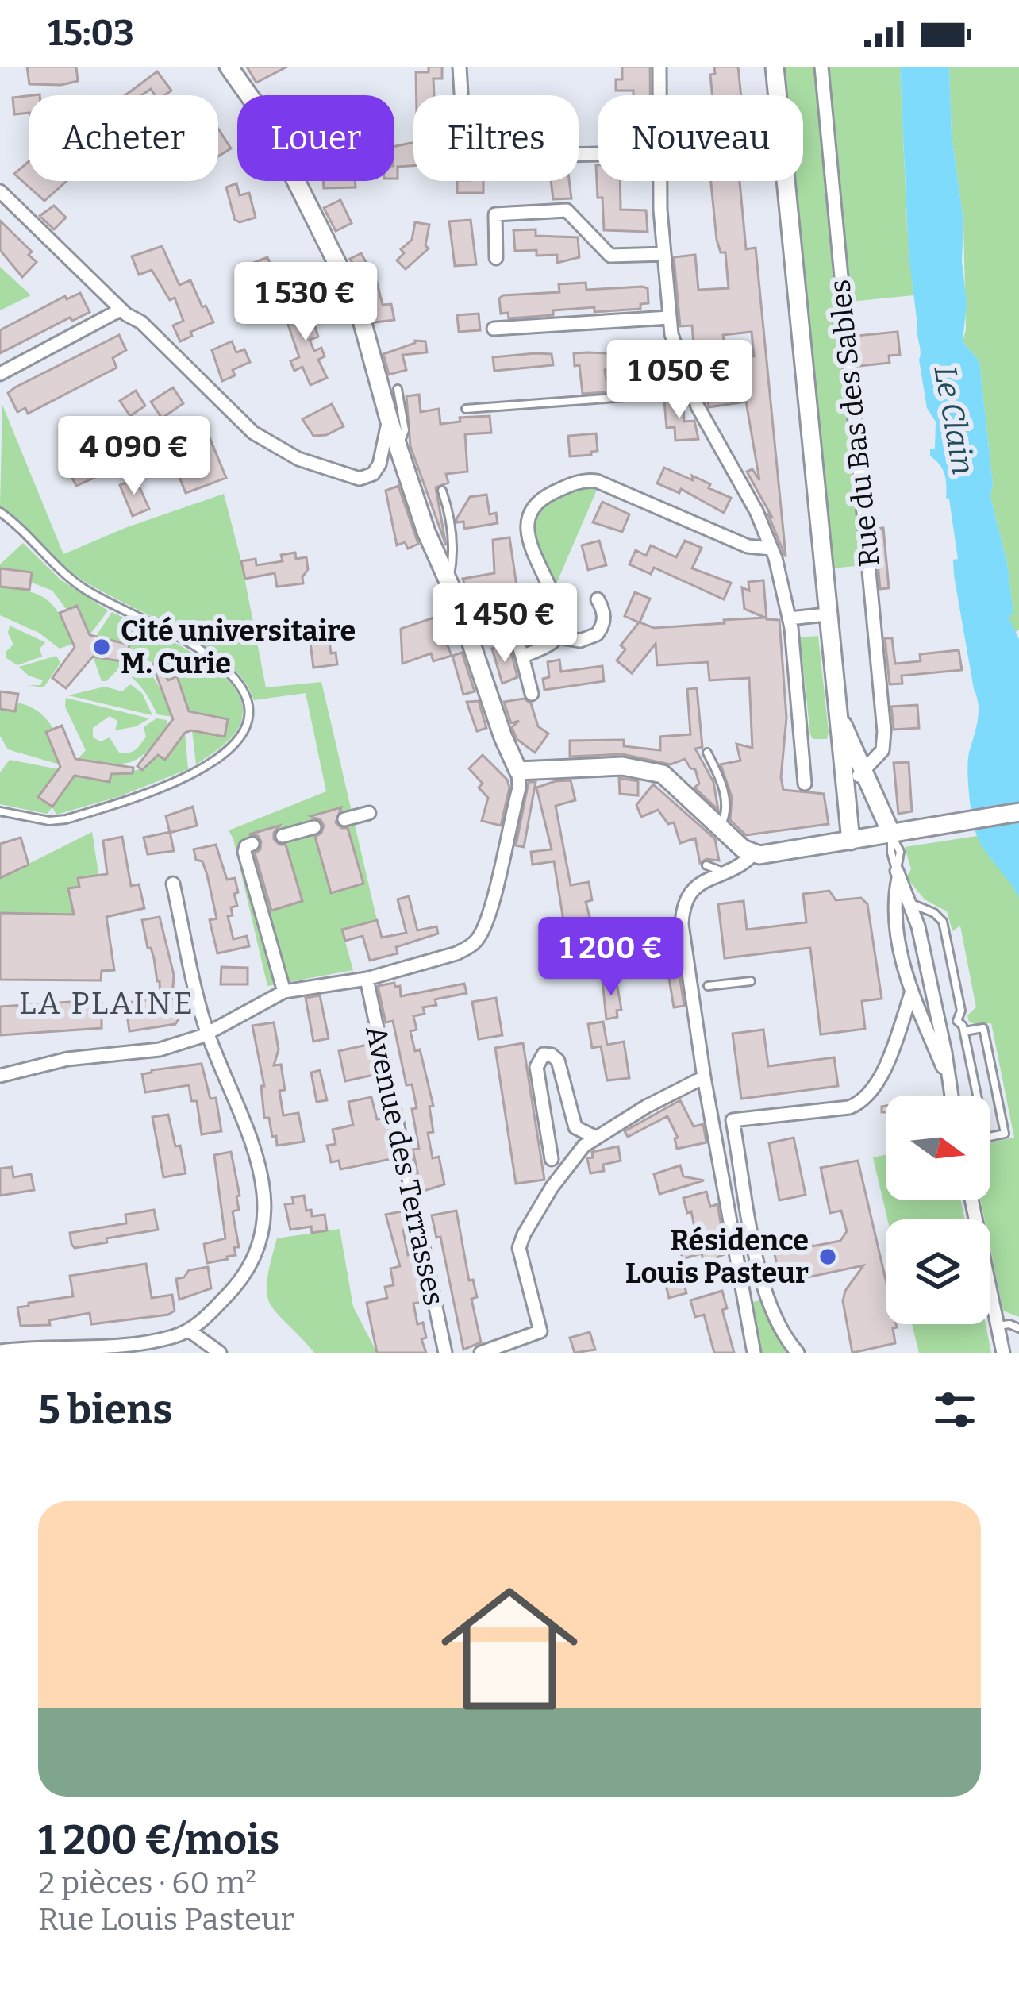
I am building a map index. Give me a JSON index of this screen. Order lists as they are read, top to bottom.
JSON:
{
  "streets": {
    "street": ["Rue du Bas des Sables", "Avenue des Terrasses"]
  },
  "districts": ["LA PLAINE"],
  "water": ["Le Clain"],
  "places": ["Cité universitaire M. Curie", "Résidence Louis Pasteur"],
  "north": "right",
  "page": {
    "status": "15:03",
    "chip": [
      "Acheter",
      "Louer",
      "Filtres",
      "Nouveau"
    ],
    "price": [
      "1 530 €",
      "1 050 €",
      "4 090 €",
      "1 450 €",
      "1 200 €"
    ],
    "heading": "5 biens",
    "list": [
      {
        "name": "1 200 €/mois",
        "note": "2 pièces · 60 m² · Rue Louis Pasteur"
      }
    ]
  }
}
